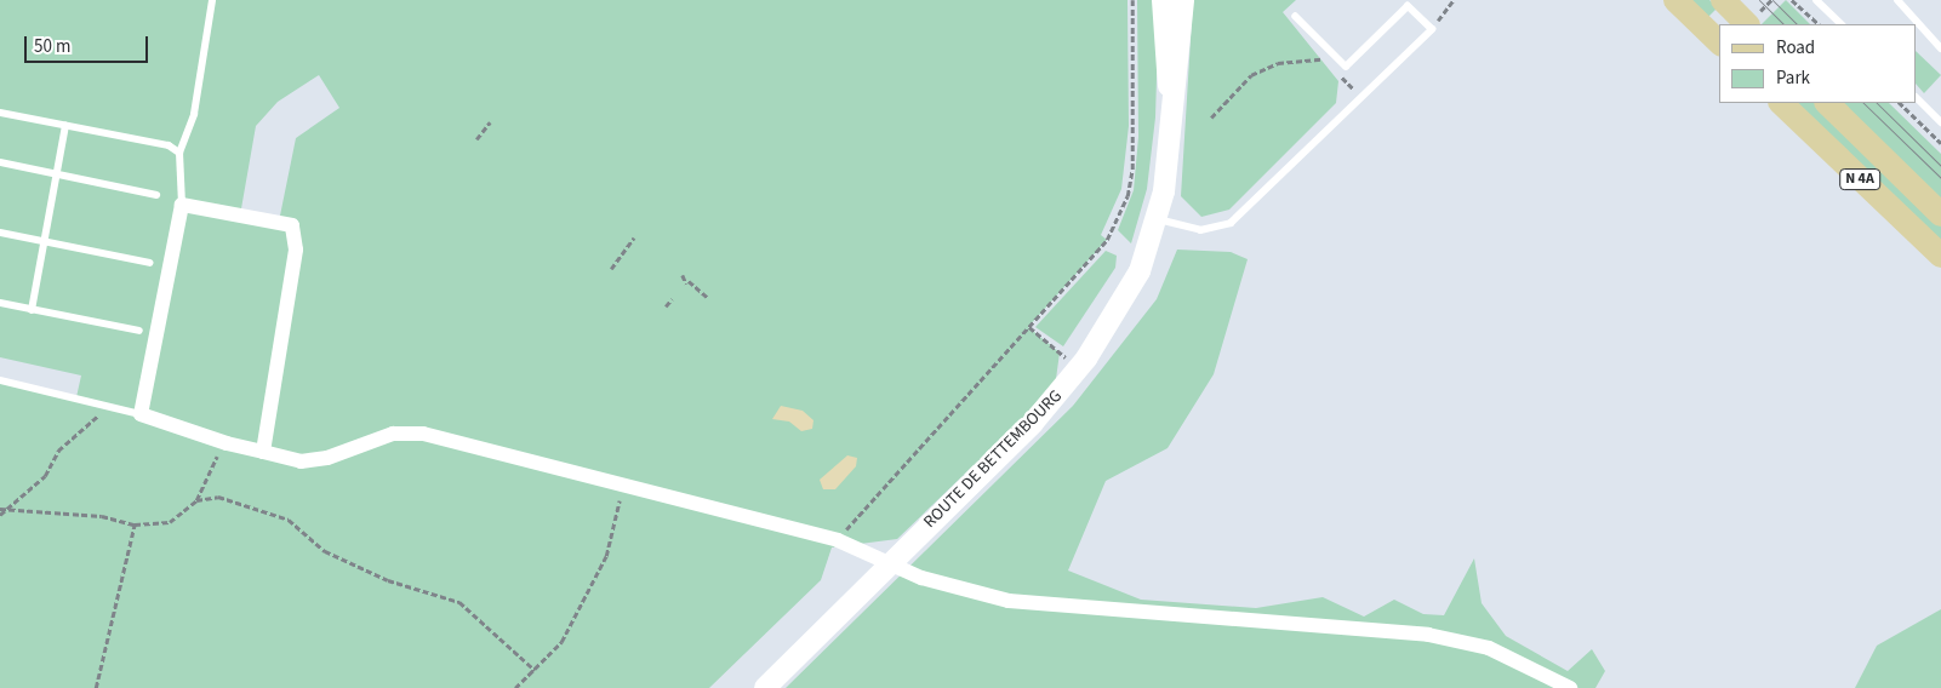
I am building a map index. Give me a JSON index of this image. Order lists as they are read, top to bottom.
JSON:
{
  "streets": {
    "main road": ["N 4A", "ROUTE DE BETTEMBOURG"]
  },
  "legend": ["Road", "Park"],
  "scale_bar": "50 m"
}
